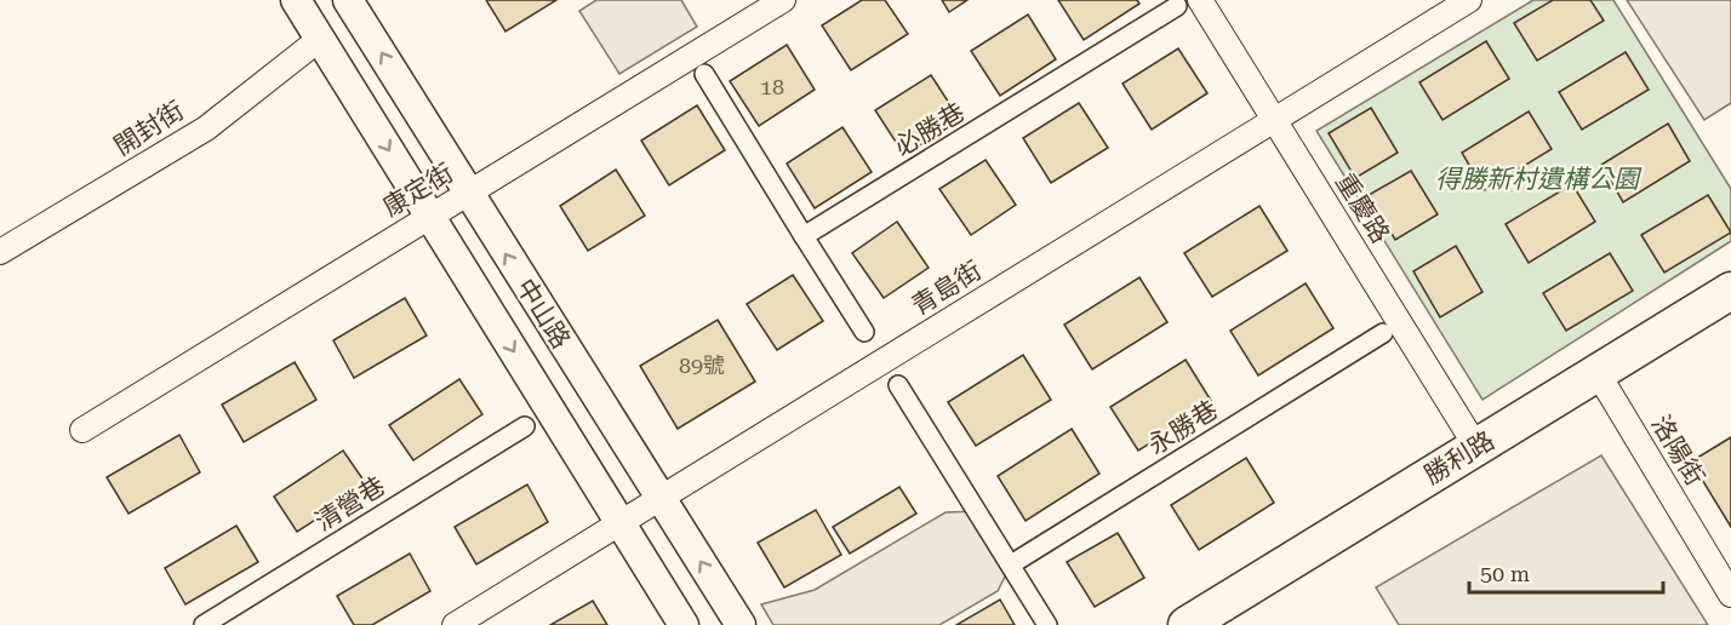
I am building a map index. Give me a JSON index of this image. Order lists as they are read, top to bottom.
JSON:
{
  "streets": {
    "main road": ["勝利路"],
    "street": [
      "開封街",
      "必勝巷",
      "康定街",
      "重慶路",
      "青島街",
      "中山路",
      "永勝巷",
      "洛陽街",
      "清營巷"
    ]
  },
  "crossings": [
    ["開封街", "中山路"],
    ["必勝巷", "重慶路"],
    ["康定街", "中山路"],
    ["重慶路", "青島街"],
    ["重慶路", "勝利路"],
    ["青島街", "中山路"],
    ["洛陽街", "勝利路"]
  ],
  "parks": ["得勝新村遺構公園"],
  "house_numbers": ["18", "89號"],
  "scale_bar": "50 m"
}
